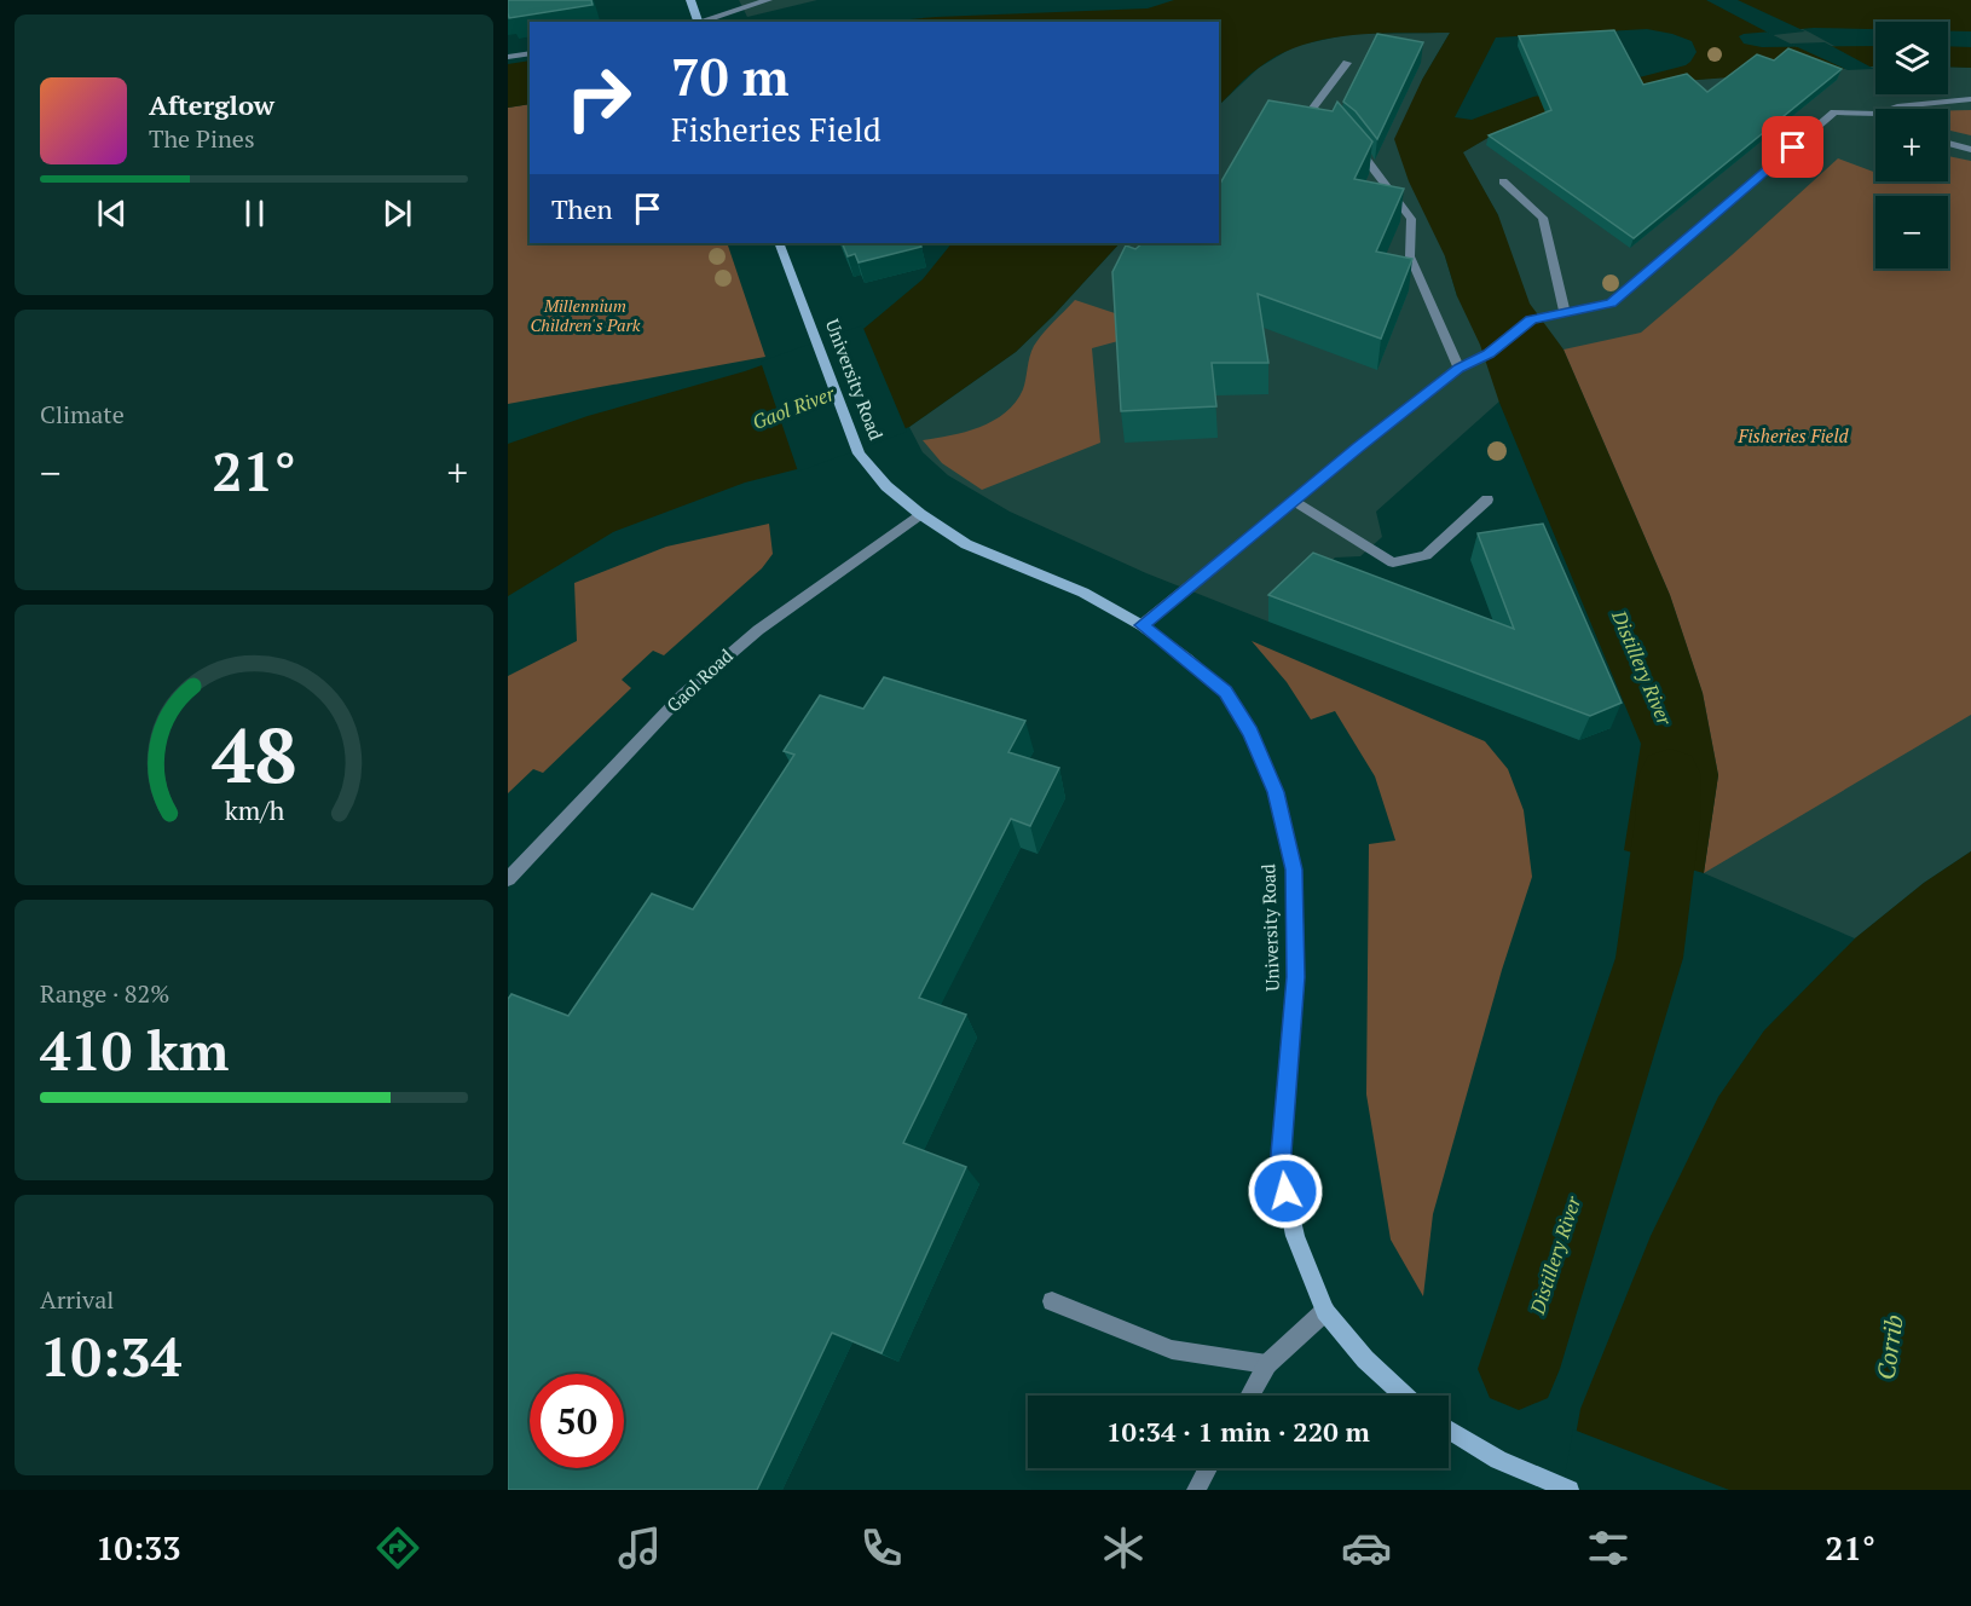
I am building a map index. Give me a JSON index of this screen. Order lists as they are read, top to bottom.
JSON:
{
  "streets": {
    "main road": ["University Road"],
    "street": ["Gaol Road"]
  },
  "crossings": [
    ["University Road", "Gaol Road"]
  ],
  "water": ["Gaol River", "Distillery River", "Corrib"],
  "parks": ["Millennium Children's Park", "Fisheries Field"],
  "page": {
    "map_buttons": ["+", "−"],
    "turn": ["70 m", "Fisheries Field"],
    "song": ["Afterglow", "The Pines"],
    "then": "Then",
    "tile": [
      "Climate",
      ["Range · 82%", "410 km"],
      ["Arrival", "10:34"]
    ],
    "heat": ["−", "21°", "+"],
    "limit": "50",
    "trip": "10:34 · 1 min · 220 m",
    "tabs": ["10:33", "21°"],
    "gauge": ["48", "km/h"]
  }
}
